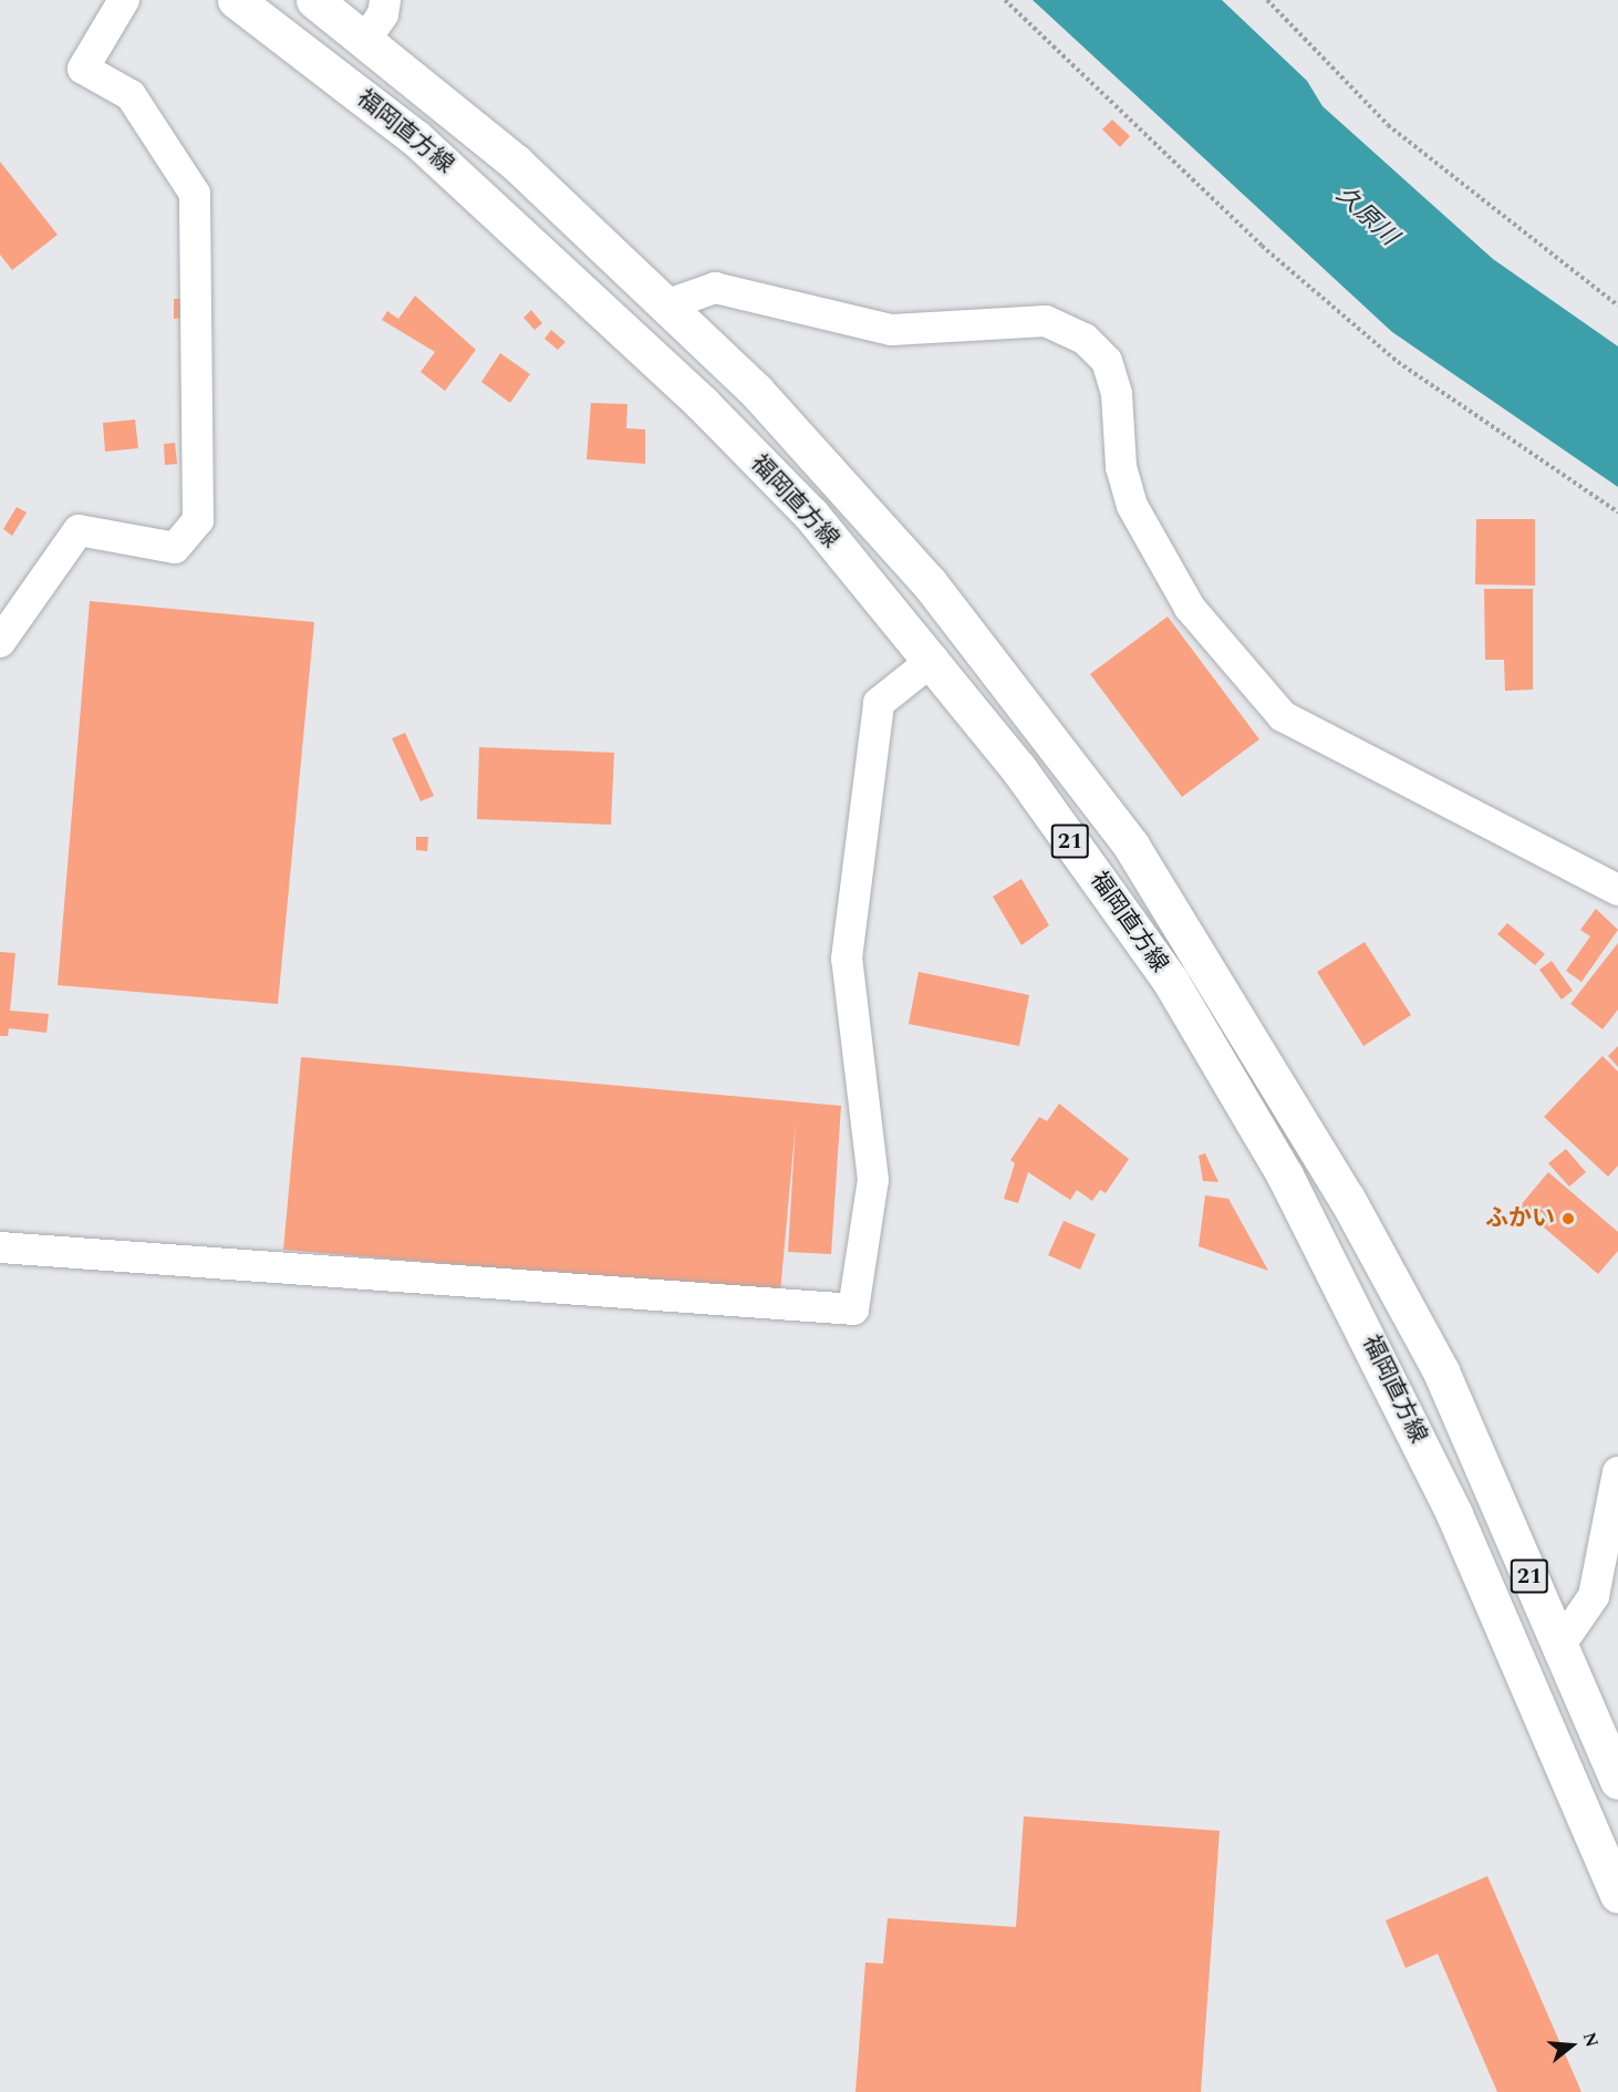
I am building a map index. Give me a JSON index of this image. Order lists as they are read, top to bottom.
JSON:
{
  "streets": {
    "main road": ["福岡直方線", "21"]
  },
  "water": ["久原川"],
  "places": ["ふかい"],
  "north": "right"
}
